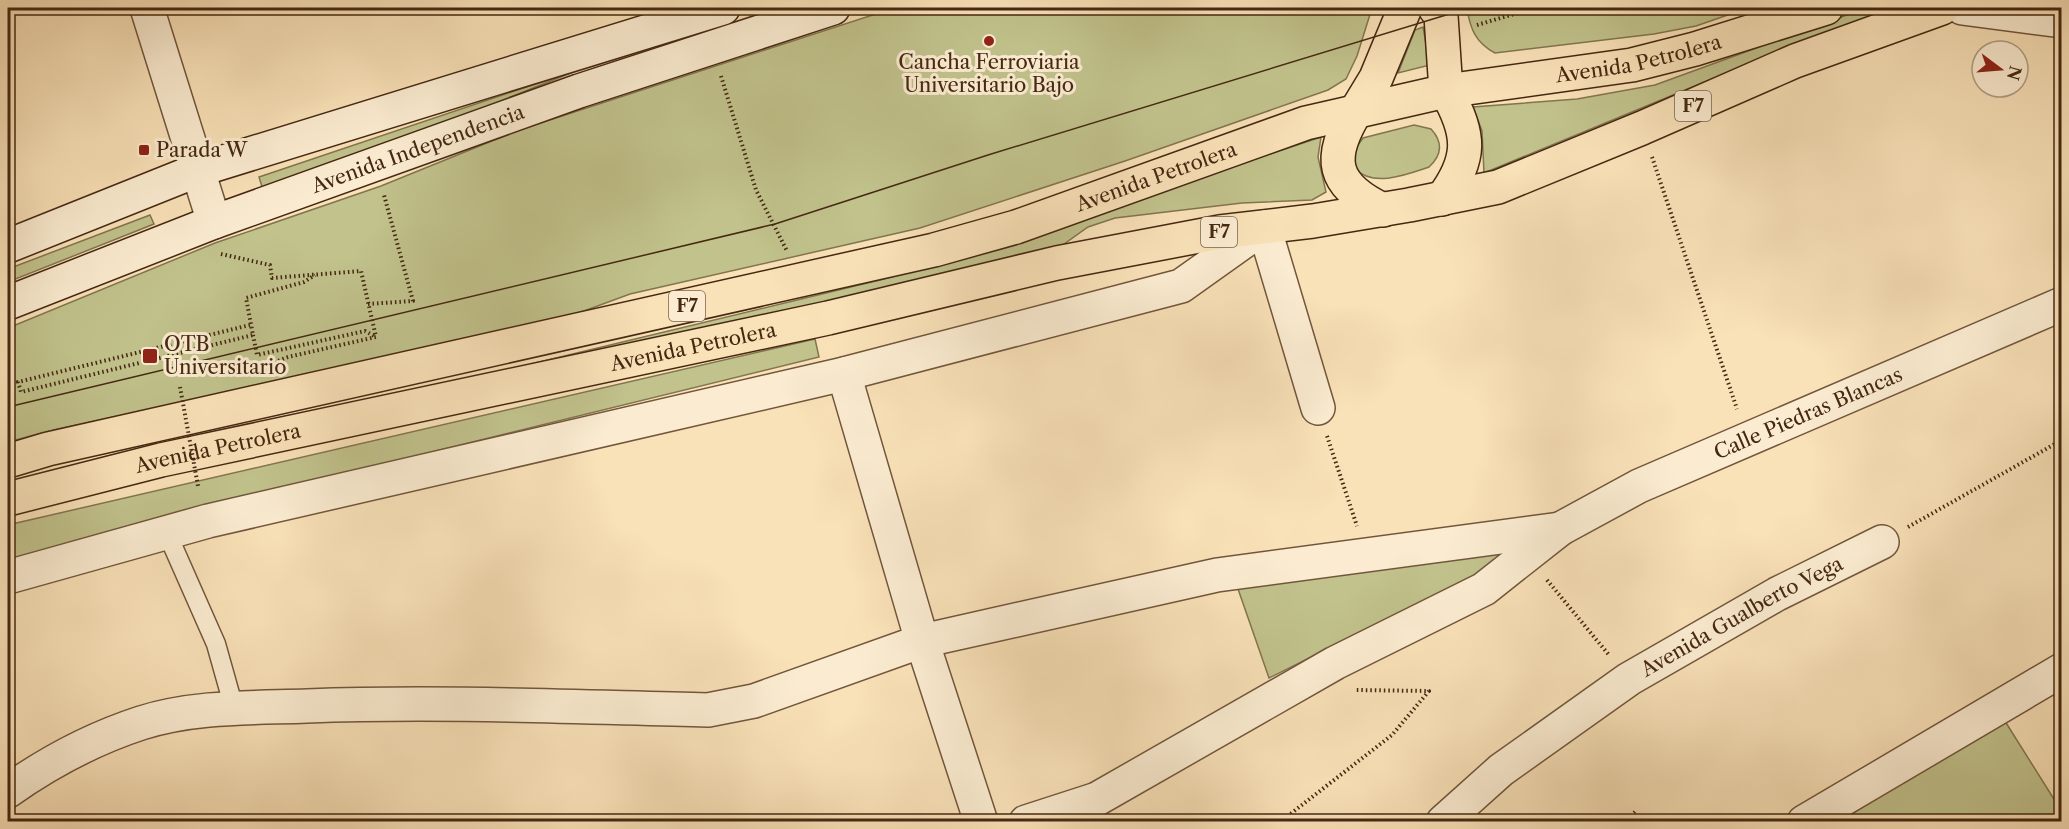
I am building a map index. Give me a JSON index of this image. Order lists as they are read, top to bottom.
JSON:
{
  "streets": {
    "main road": ["Avenida Petrolera", "F7"],
    "street": ["Avenida Independencia", "Calle Piedras Blancas", "Avenida Gualberto Vega"]
  },
  "crossings": [
    ["Avenida Petrolera", "F7"]
  ],
  "places": {
    "other": ["Cancha Ferroviaria Universitario Bajo"],
    "transit": ["Parada W", "OTB Universitario"]
  },
  "north": "right"
}
